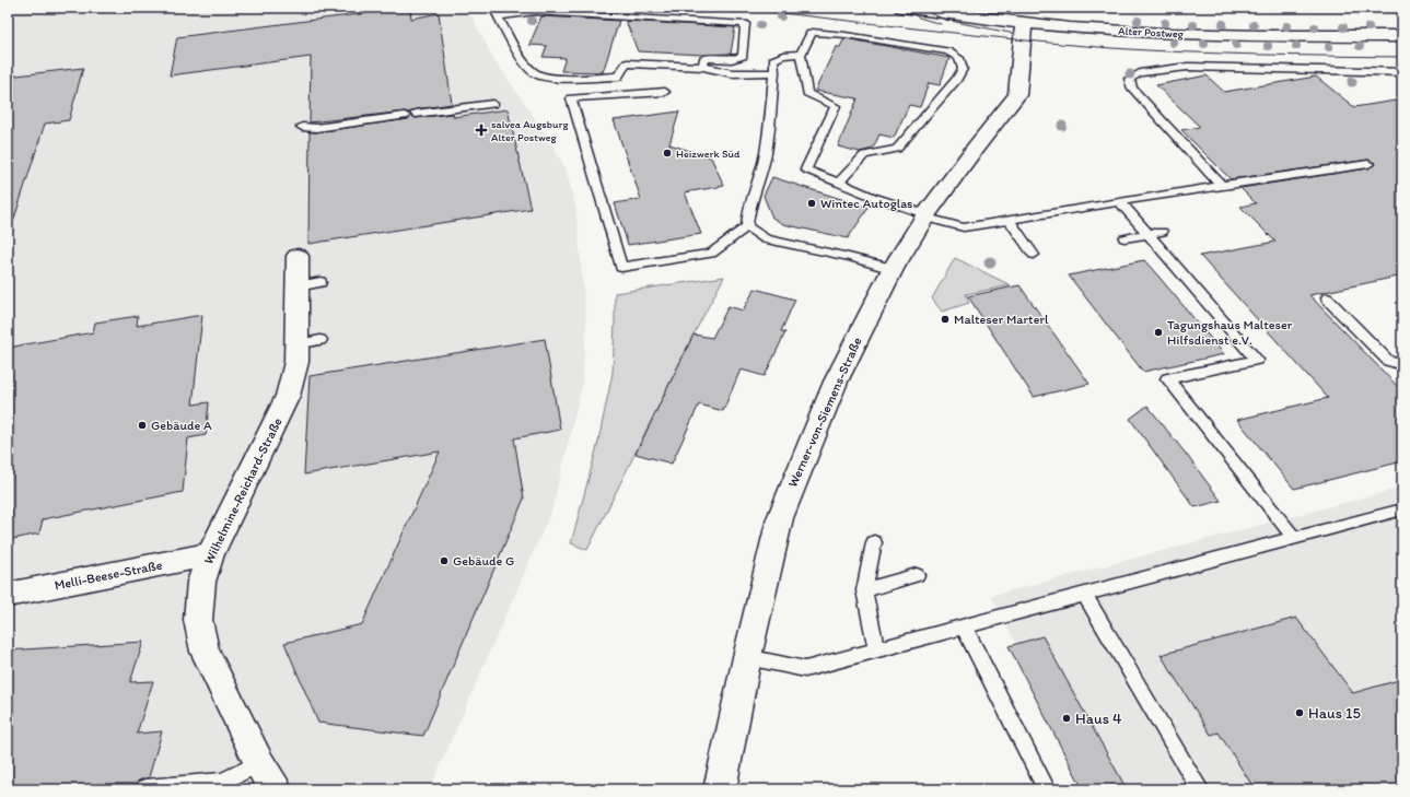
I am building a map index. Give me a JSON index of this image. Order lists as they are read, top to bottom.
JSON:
{
  "streets": {
    "street": [
      "Alter Postweg",
      "Werner-von-Siemens-Straße",
      "Wilhelmine-Reichard-Straße",
      "Melli-Beese-Straße"
    ]
  },
  "crossings": [
    ["Alter Postweg", "Werner-von-Siemens-Straße"],
    ["Wilhelmine-Reichard-Straße", "Melli-Beese-Straße"]
  ],
  "places": {
    "health": ["salvea Augsburg Alter Postweg"],
    "other": [
      "Heizwerk Süd",
      "Wintec Autoglas",
      "Malteser Marterl",
      "Tagungshaus Malteser Hilfsdienst e.V.",
      "Gebäude A",
      "Gebäude G",
      "Haus 15",
      "Haus 4"
    ]
  }
}
